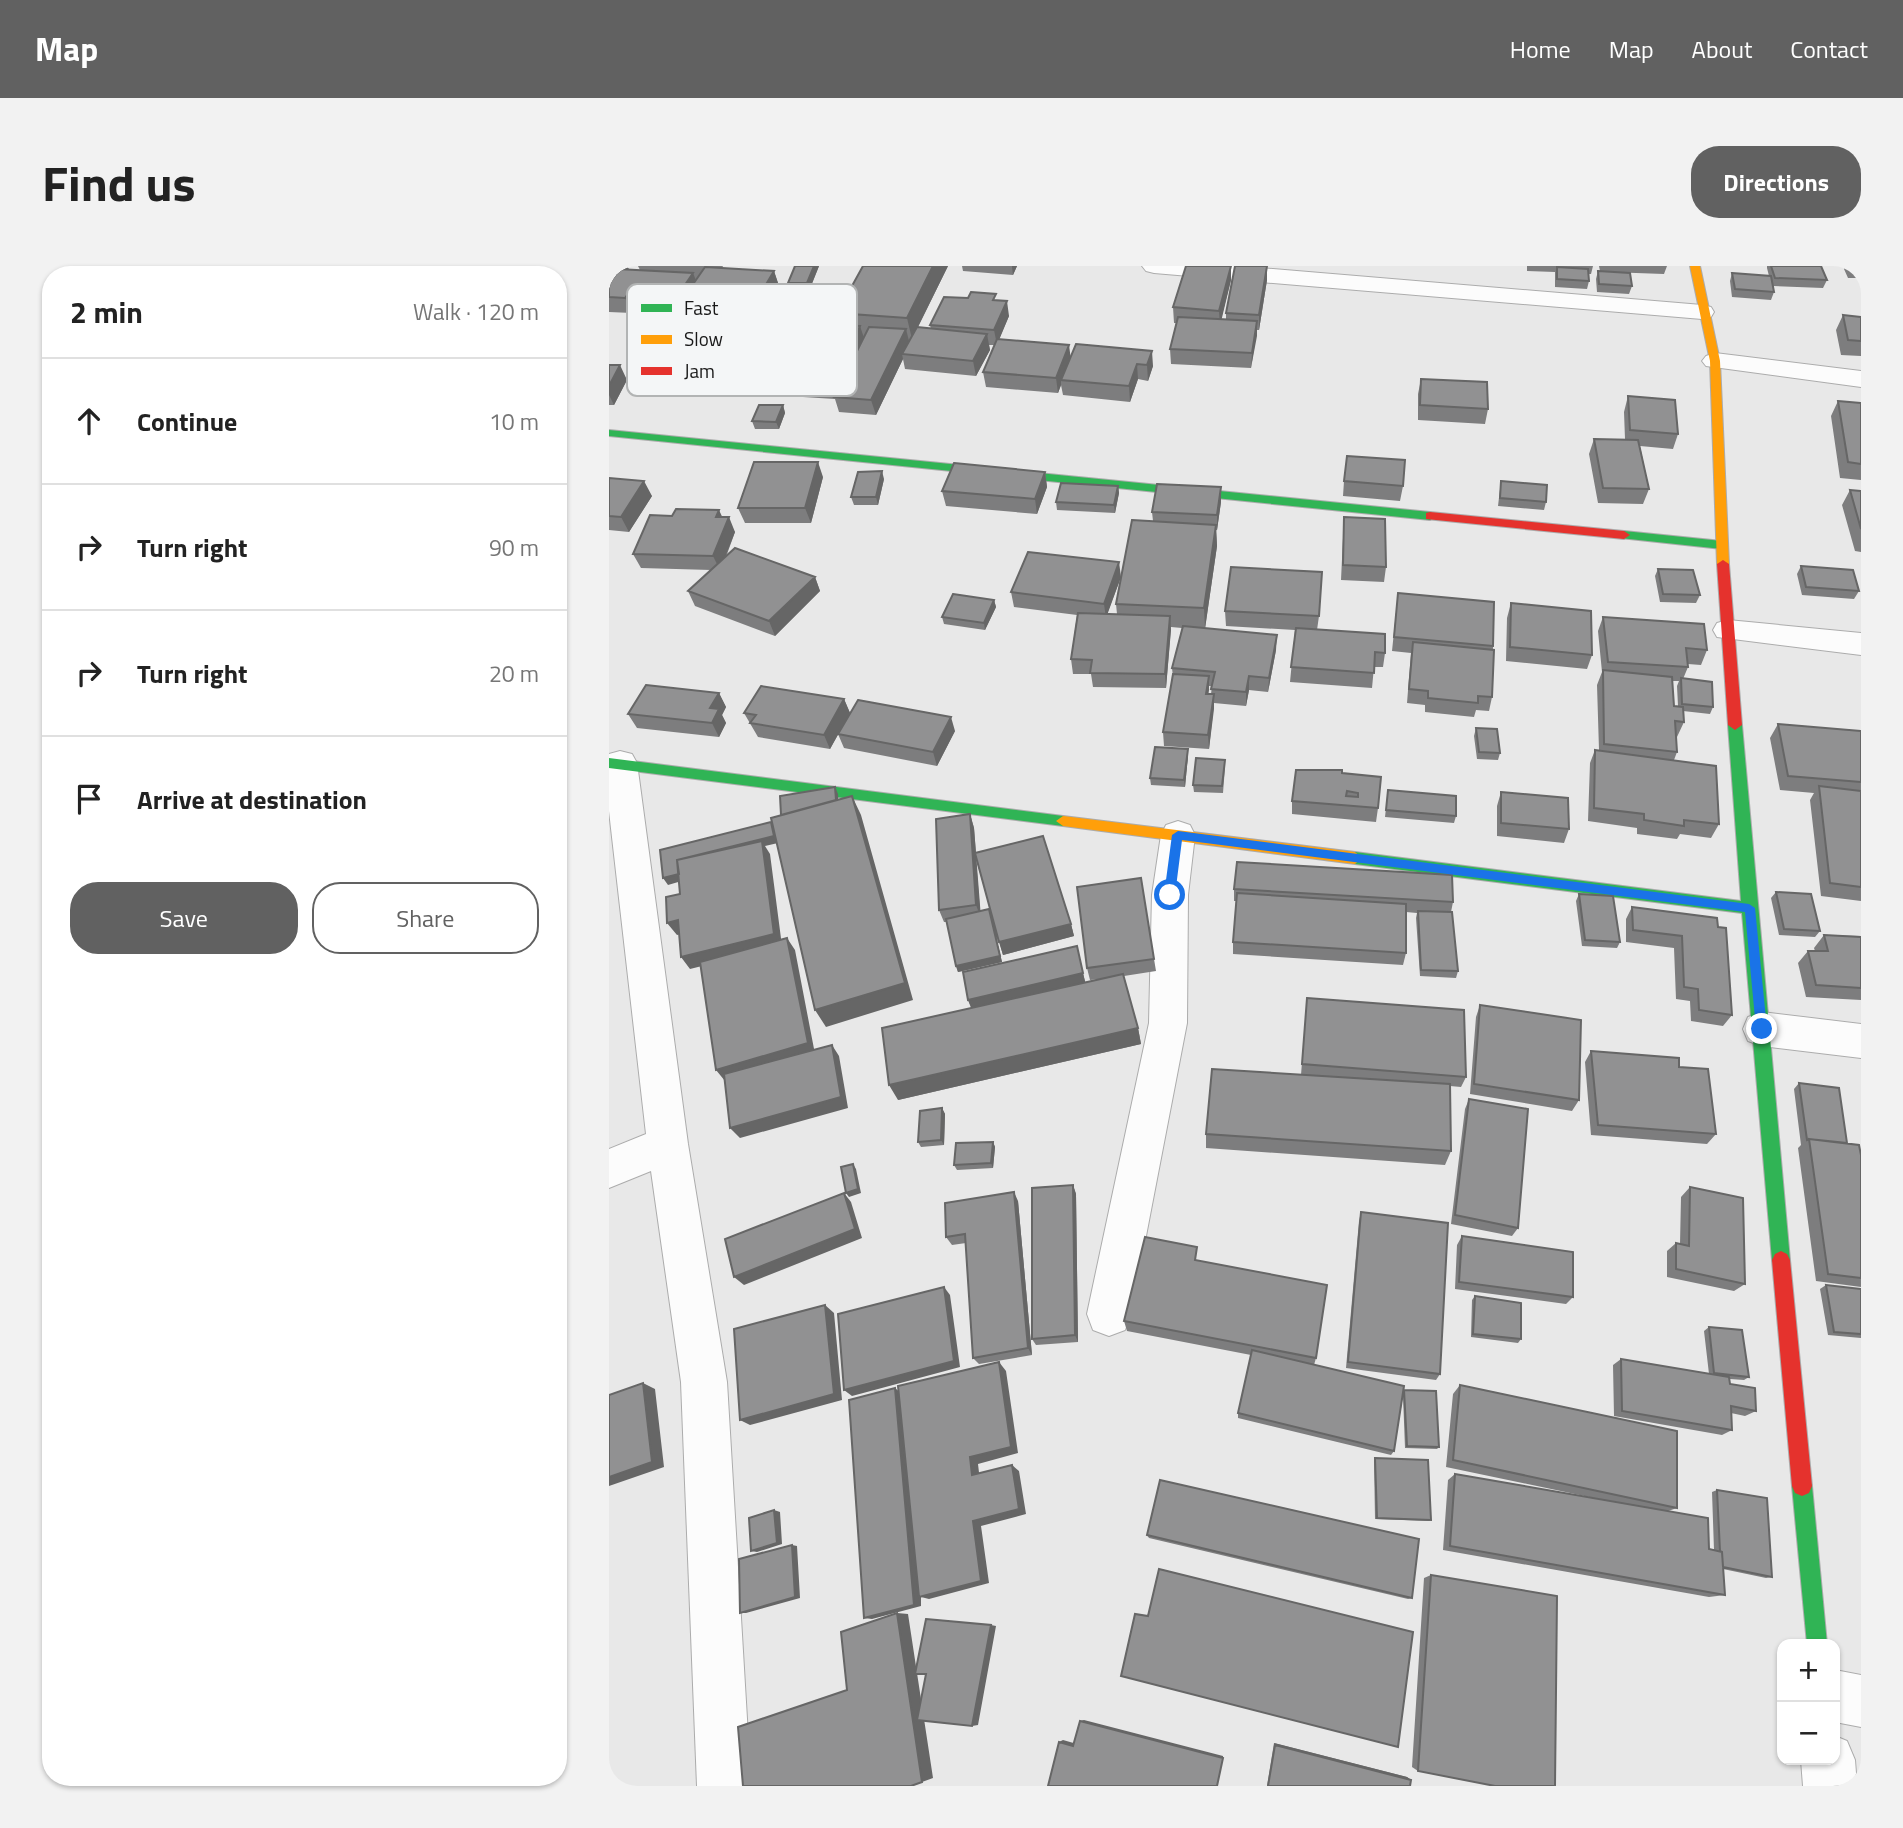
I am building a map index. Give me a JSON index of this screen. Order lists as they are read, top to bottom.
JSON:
{
  "legend": ["Fast", "Slow", "Jam"],
  "page": {
    "header": "Map",
    "nav": [
      "Home",
      "Map",
      "About",
      "Contact"
    ],
    "title": "Find us",
    "buttons": [
      "Directions",
      ["Save", "Share"]
    ],
    "heading": ["2 min", "Walk · 120 m"],
    "list": [
      ["Continue", "10 m"],
      ["Turn right", "90 m"],
      ["Turn right", "20 m"],
      "Arrive at destination"
    ],
    "map_buttons": ["+", "−"]
  }
}
